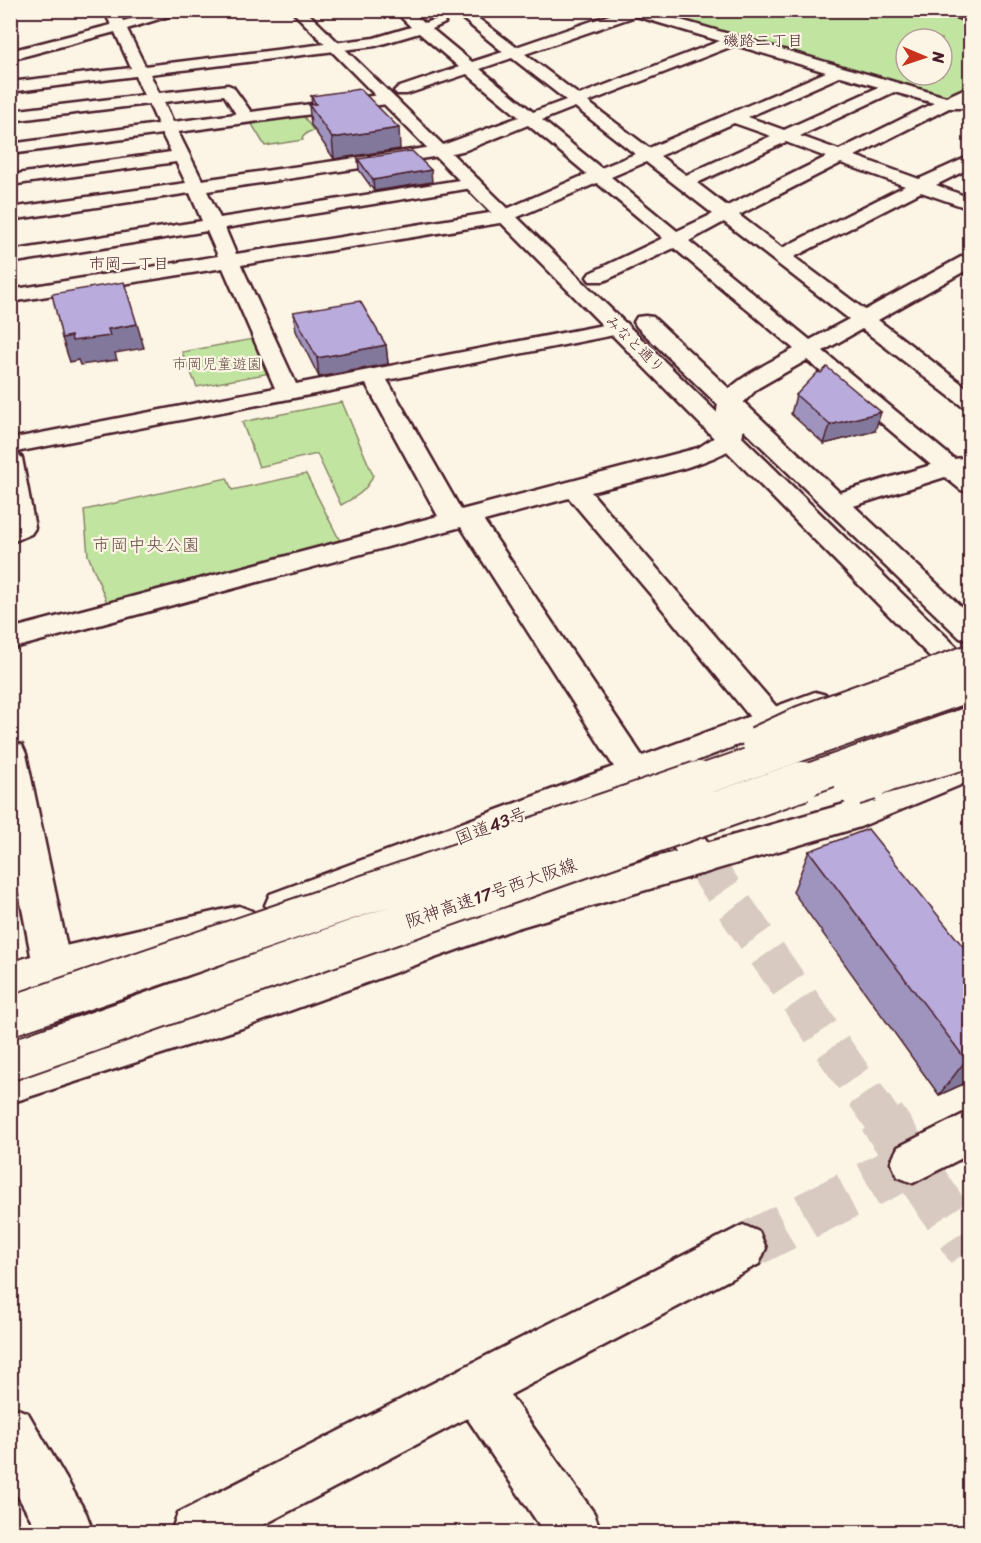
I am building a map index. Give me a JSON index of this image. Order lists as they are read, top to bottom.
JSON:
{
  "streets": {
    "main road": ["みなと通り", "国道43号", "阪神高速17号西大阪線"]
  },
  "crossings": [
    ["みなと通り", "国道43号"]
  ],
  "districts": ["磯路二丁目", "市岡一丁目"],
  "parks": ["市岡児童遊園", "市岡中央公園"],
  "north": "right"
}
